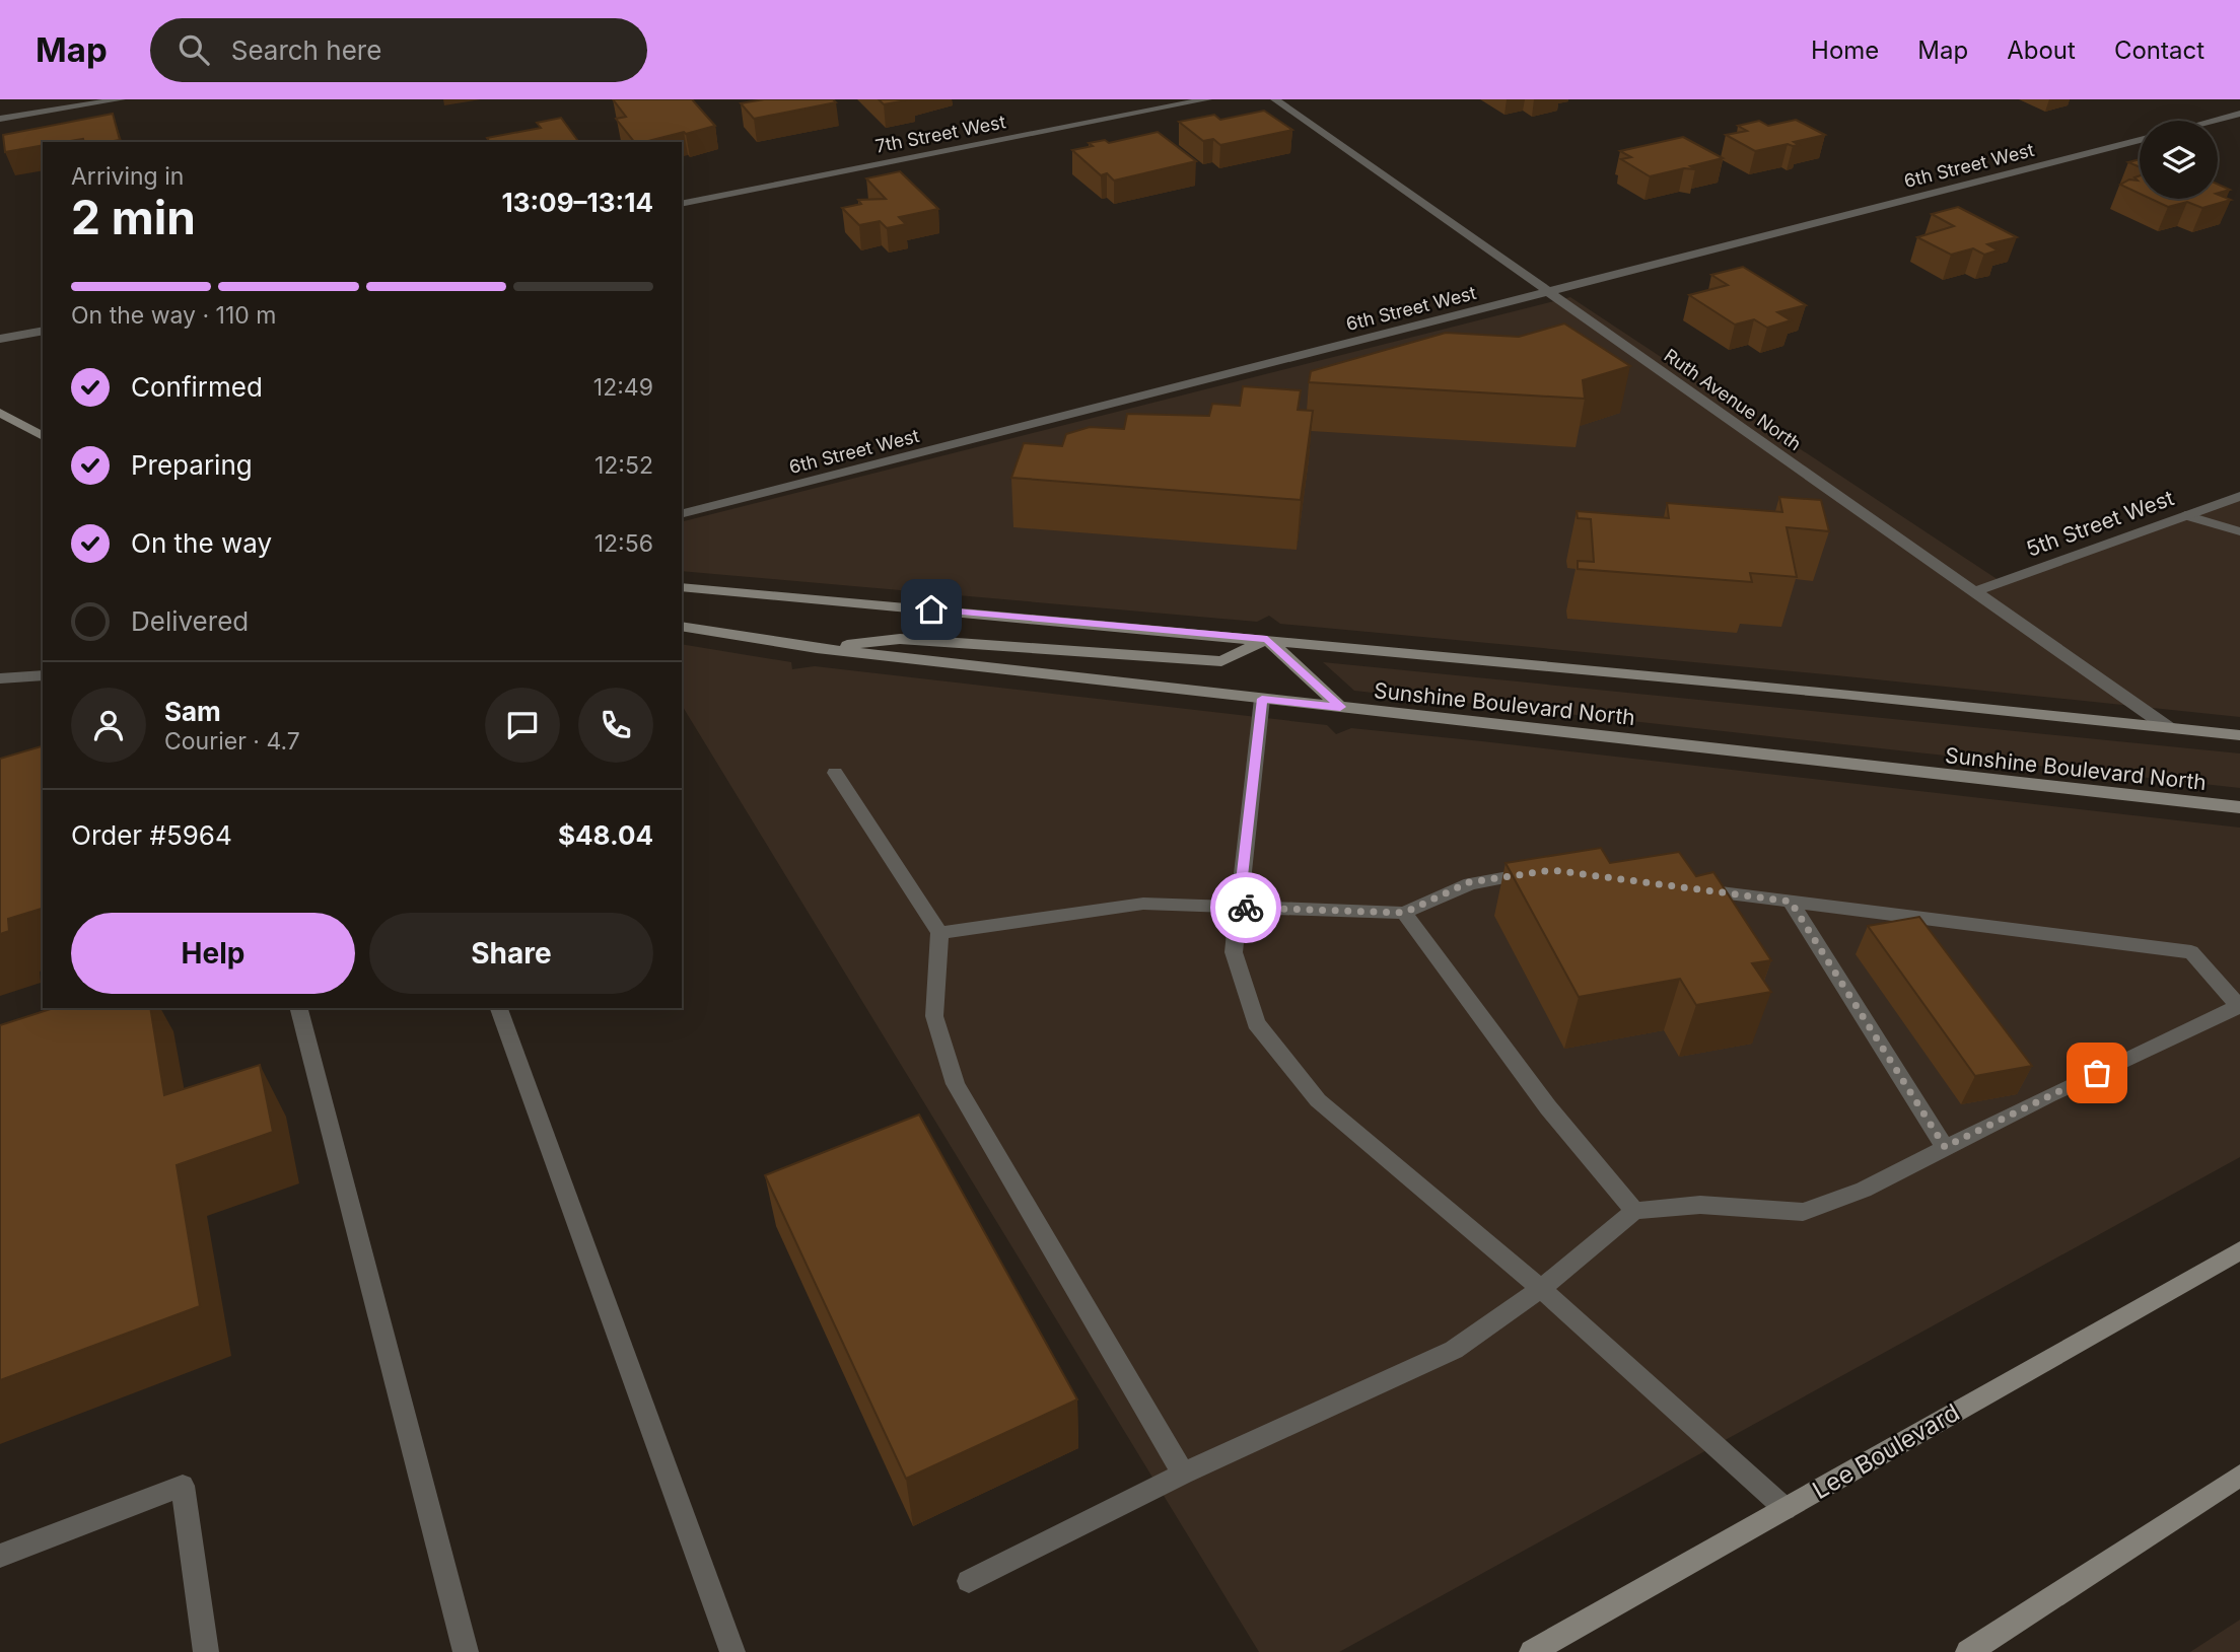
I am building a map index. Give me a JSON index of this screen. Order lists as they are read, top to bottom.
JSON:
{
  "streets": {
    "street": [
      "7th Street West",
      "6th Street West",
      "Ruth Avenue North",
      "5th Street West",
      "Sunshine Boulevard North",
      "Lee Boulevard"
    ]
  },
  "crossings": [
    ["6th Street West", "Ruth Avenue North"],
    ["Ruth Avenue North", "5th Street West"],
    ["Ruth Avenue North", "Sunshine Boulevard North"]
  ],
  "page": {
    "header": "Map",
    "search": "Search here",
    "nav": [
      "Home",
      "Map",
      "About",
      "Contact"
    ],
    "heading": ["2 min", "Arriving in", "13:09–13:14"],
    "panel": [
      "Sam",
      "Courier · 4.7",
      "Order #5964",
      "$48.04"
    ],
    "bar": "On the way · 110 m",
    "list": [
      ["Confirmed", "12:49"],
      ["Preparing", "12:52"],
      ["On the way", "12:56"],
      "Delivered"
    ],
    "buttons": ["Help", "Share"]
  }
}
